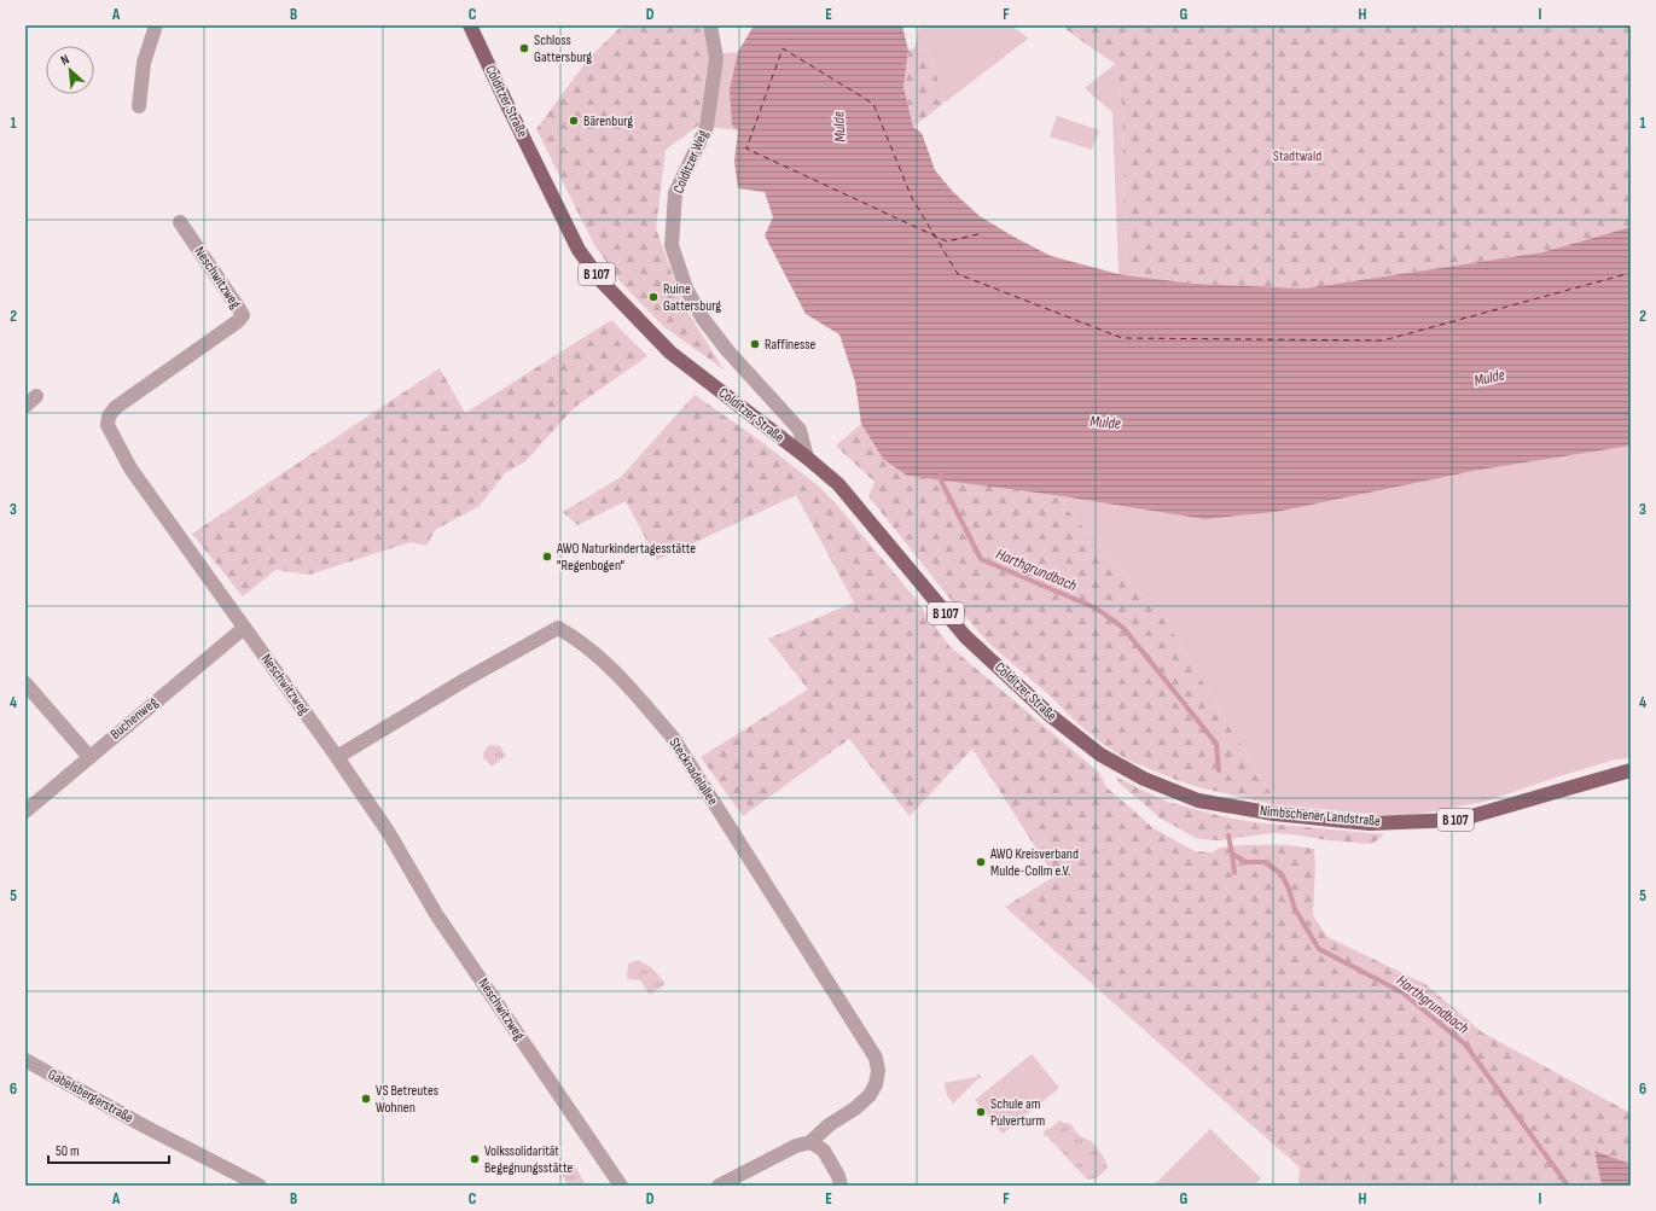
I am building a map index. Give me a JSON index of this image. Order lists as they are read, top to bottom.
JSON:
{
  "streets": {
    "main road": ["Colditzer Straße", "B 107", "Nimbschener Landstraße"],
    "street": [
      "Colditzer Weg",
      "Neschwitzweg",
      "Buchenweg",
      "Stecknadelallee",
      "Gabelsbergerstraße"
    ]
  },
  "crossings": [
    ["Colditzer Straße", "Colditzer Weg"],
    ["Colditzer Straße", "Nimbschener Landstraße"],
    ["Neschwitzweg", "Buchenweg"],
    ["Neschwitzweg", "Stecknadelallee"]
  ],
  "water": ["Mulde", "Harthgrundbach"],
  "parks": ["Stadtwald"],
  "places": [
    "Schloss Gattersburg",
    "Bärenburg",
    "Ruine Gattersburg",
    "Raffinesse",
    "AWO Naturkindertagesstätte \"Regenbogen\"",
    "AWO Kreisverband Mulde-Collm e.V.",
    "VS Betreutes Wohnen",
    "Schule am Pulverturm",
    "Volkssolidarität Begegnungsstätte"
  ],
  "scale_bar": "50 m",
  "north": "top left",
  "grid": {
    "columns": [
      "A",
      "B",
      "C",
      "D",
      "E",
      "F",
      "G",
      "H",
      "I"
    ],
    "rows": [
      "1",
      "2",
      "3",
      "4",
      "5",
      "6"
    ]
  }
}
